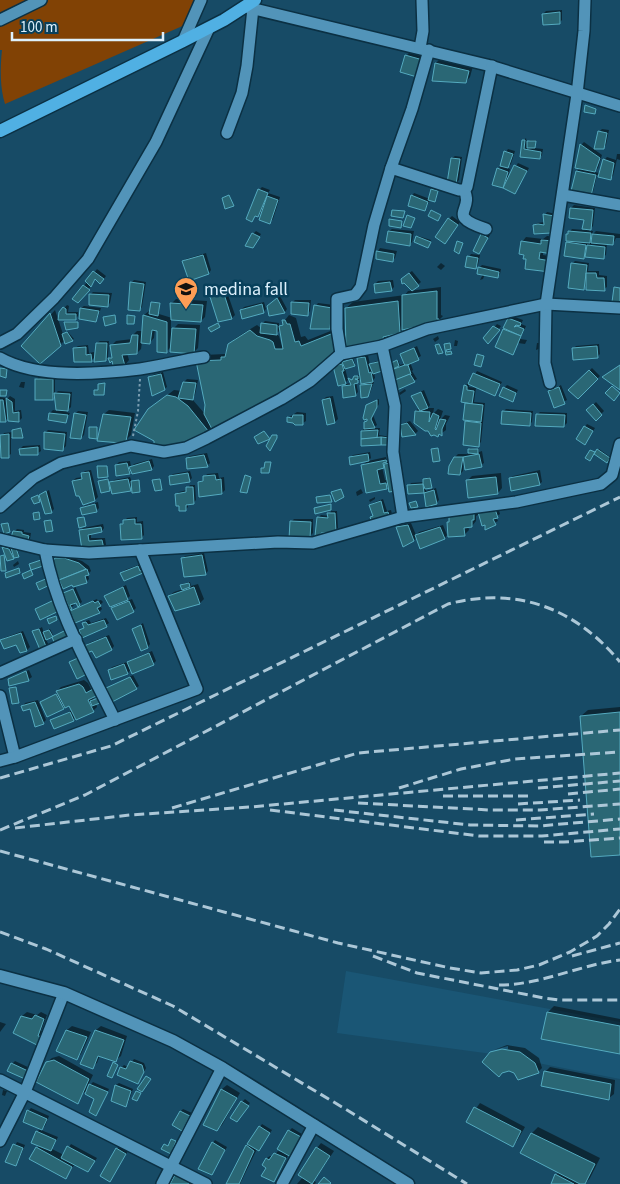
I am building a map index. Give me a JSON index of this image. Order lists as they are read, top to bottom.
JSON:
{
  "places": {
    "school or university": ["medina fall"]
  },
  "scale_bar": "100 m"
}
